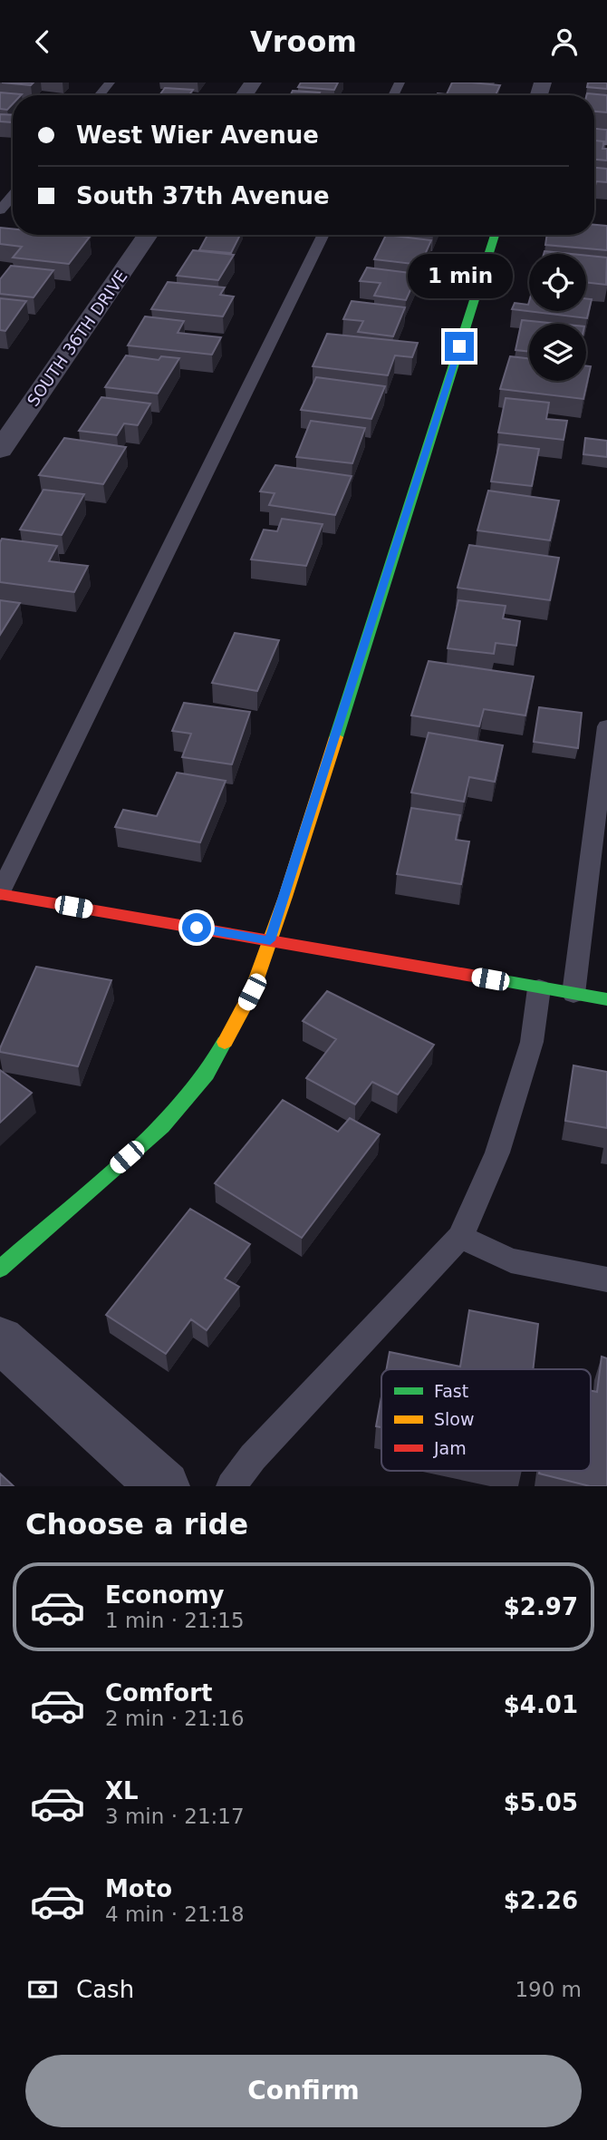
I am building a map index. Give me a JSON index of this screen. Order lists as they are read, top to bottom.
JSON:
{
  "streets": {
    "street": ["SOUTH 36TH DRIVE"]
  },
  "legend": ["Fast", "Slow", "Jam"],
  "page": {
    "header": "Vroom",
    "banner": ["West Wier Avenue", "South 37th Avenue"],
    "bubble": "1 min",
    "heading": "Choose a ride",
    "list": [
      {
        "name": "Economy",
        "note": "1 min · 21:15",
        "value": "$2.97"
      },
      {
        "name": "Comfort",
        "note": "2 min · 21:16",
        "value": "$4.01"
      },
      {
        "name": "XL",
        "note": "3 min · 21:17",
        "value": "$5.05"
      },
      {
        "name": "Moto",
        "note": "4 min · 21:18",
        "value": "$2.26"
      }
    ],
    "pay": ["Cash", "190 m"],
    "buttons": "Confirm"
  }
}
